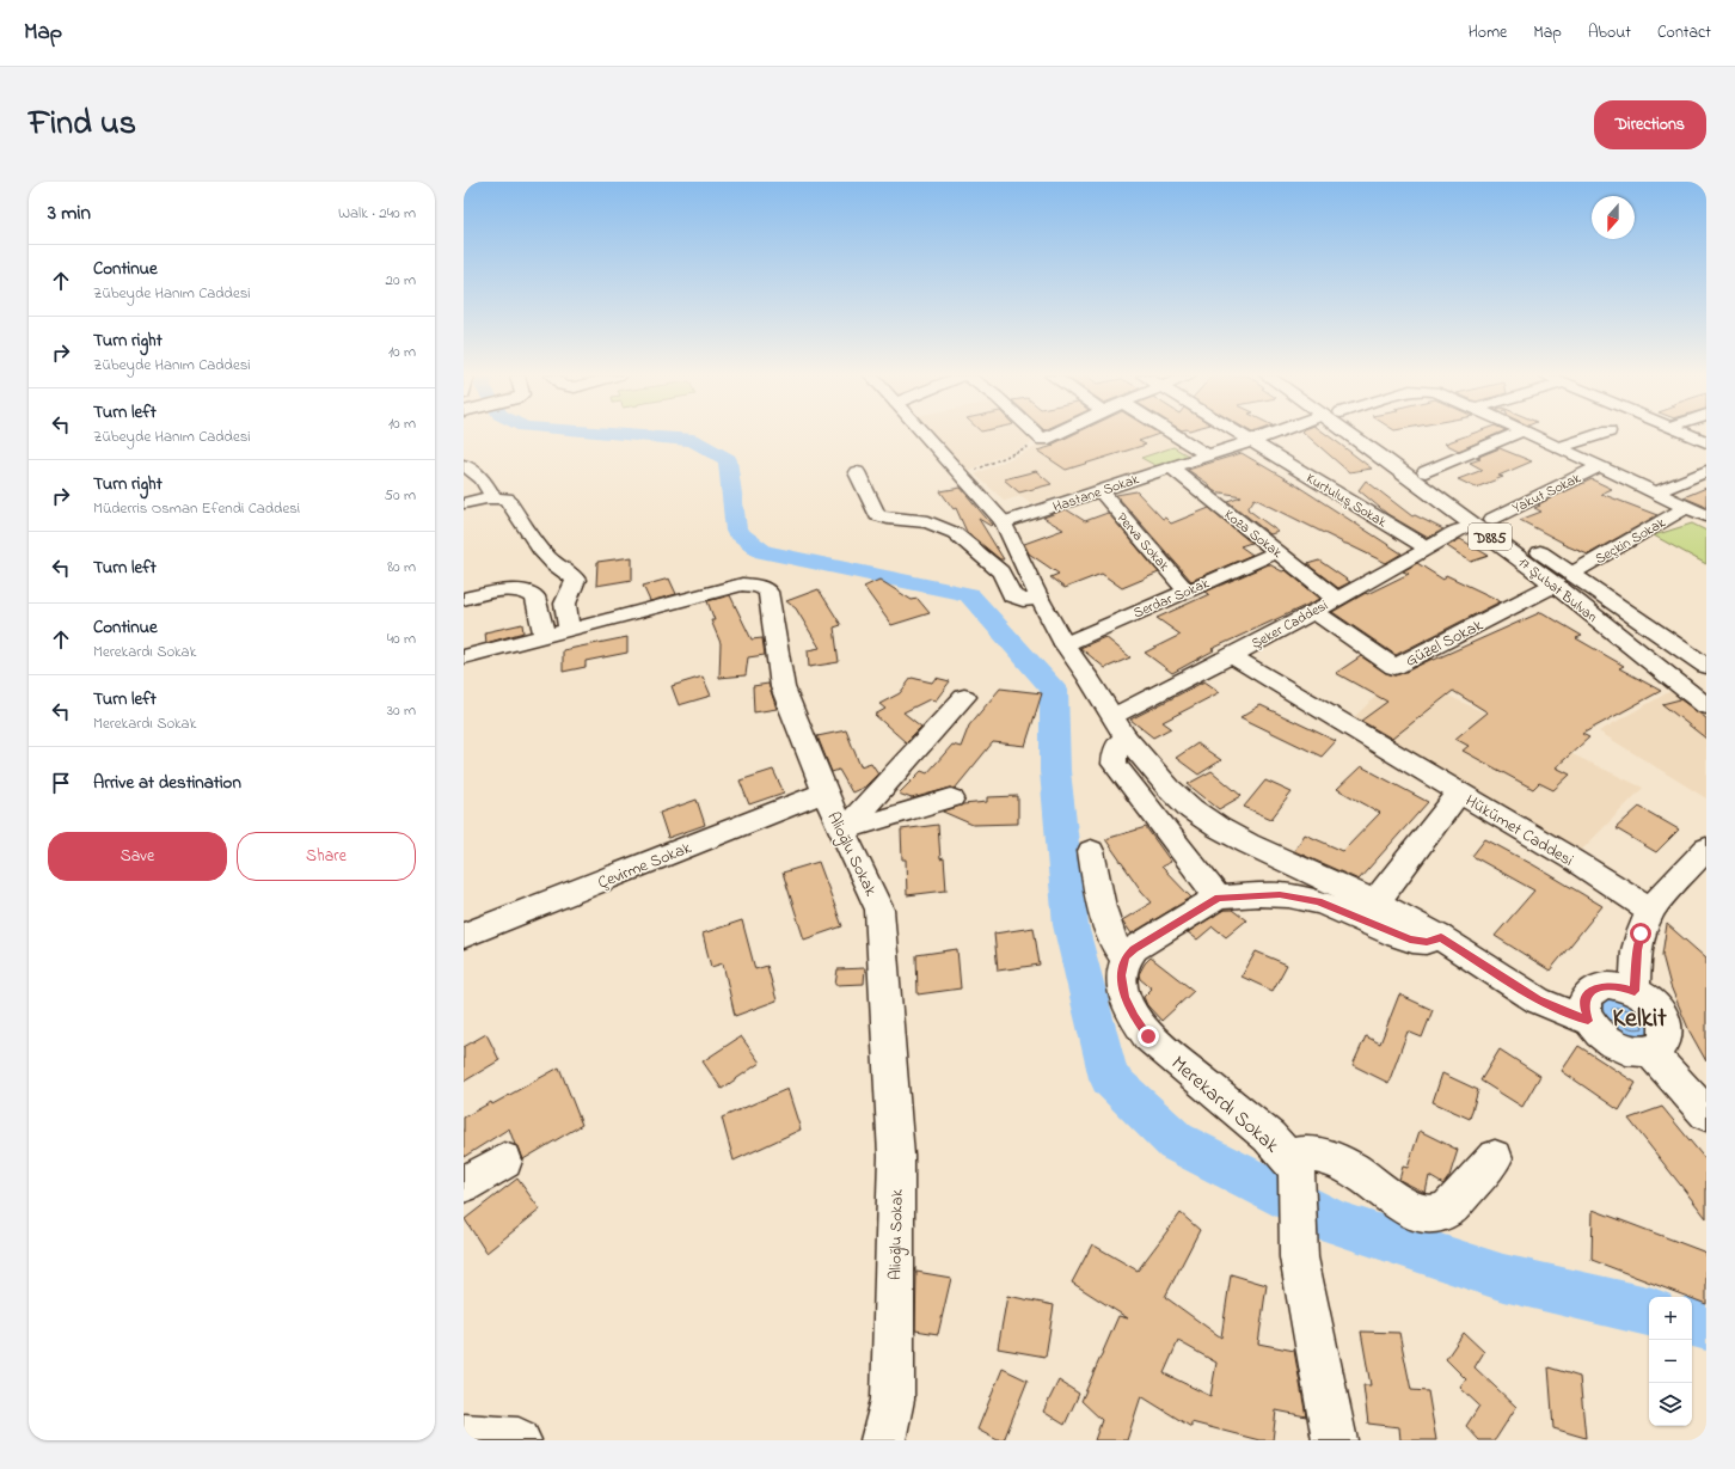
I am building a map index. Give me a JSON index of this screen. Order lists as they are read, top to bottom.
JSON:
{
  "streets": {
    "main road": [
      "Hastane Sokak",
      "Yakut Sokak",
      "Kurtuluş Sokak",
      "Koza Sokak",
      "D885",
      "Seçkin Sokak",
      "Perva Sokak",
      "17 Şubat Bulvarı",
      "Serdar Sokak",
      "Şeker Caddesi",
      "Güzel Sokak",
      "Hükümet Caddesi",
      "Alioğlu Sokak",
      "Çevirme Sokak",
      "Merekardı Sokak"
    ]
  },
  "crossings": [
    ["Hastane Sokak", "Yakut Sokak"],
    ["Hastane Sokak", "Kurtuluş Sokak"],
    ["Hastane Sokak", "Koza Sokak"],
    ["Hastane Sokak", "Seçkin Sokak"],
    ["Hastane Sokak", "Perva Sokak"],
    ["Yakut Sokak", "17 Şubat Bulvarı"],
    ["Kurtuluş Sokak", "Şeker Caddesi"],
    ["Koza Sokak", "Serdar Sokak"],
    ["Koza Sokak", "Şeker Caddesi"],
    ["Seçkin Sokak", "17 Şubat Bulvarı"],
    ["Seçkin Sokak", "Güzel Sokak"],
    ["Perva Sokak", "Serdar Sokak"],
    ["17 Şubat Bulvarı", "Güzel Sokak"],
    ["Şeker Caddesi", "Güzel Sokak"],
    ["Alioğlu Sokak", "Çevirme Sokak"]
  ],
  "districts": ["Kelkit"],
  "north": "bottom",
  "page": {
    "header": "Map",
    "nav": [
      "Home",
      "Map",
      "About",
      "Contact"
    ],
    "title": "Find us",
    "buttons": [
      "Directions",
      ["Save", "Share"]
    ],
    "heading": ["3 min", "Walk · 240 m"],
    "list": [
      ["Continue", "Zübeyde Hanım Caddesi", "20 m"],
      ["Turn right", "Zübeyde Hanım Caddesi", "10 m"],
      ["Turn left", "Zübeyde Hanım Caddesi", "10 m"],
      ["Turn right", "Müderris Osman Efendi Caddesi", "50 m"],
      ["Turn left", "80 m"],
      ["Continue", "Merekardı Sokak", "40 m"],
      ["Turn left", "Merekardı Sokak", "30 m"],
      "Arrive at destination"
    ],
    "map_buttons": ["+", "−"]
  }
}
